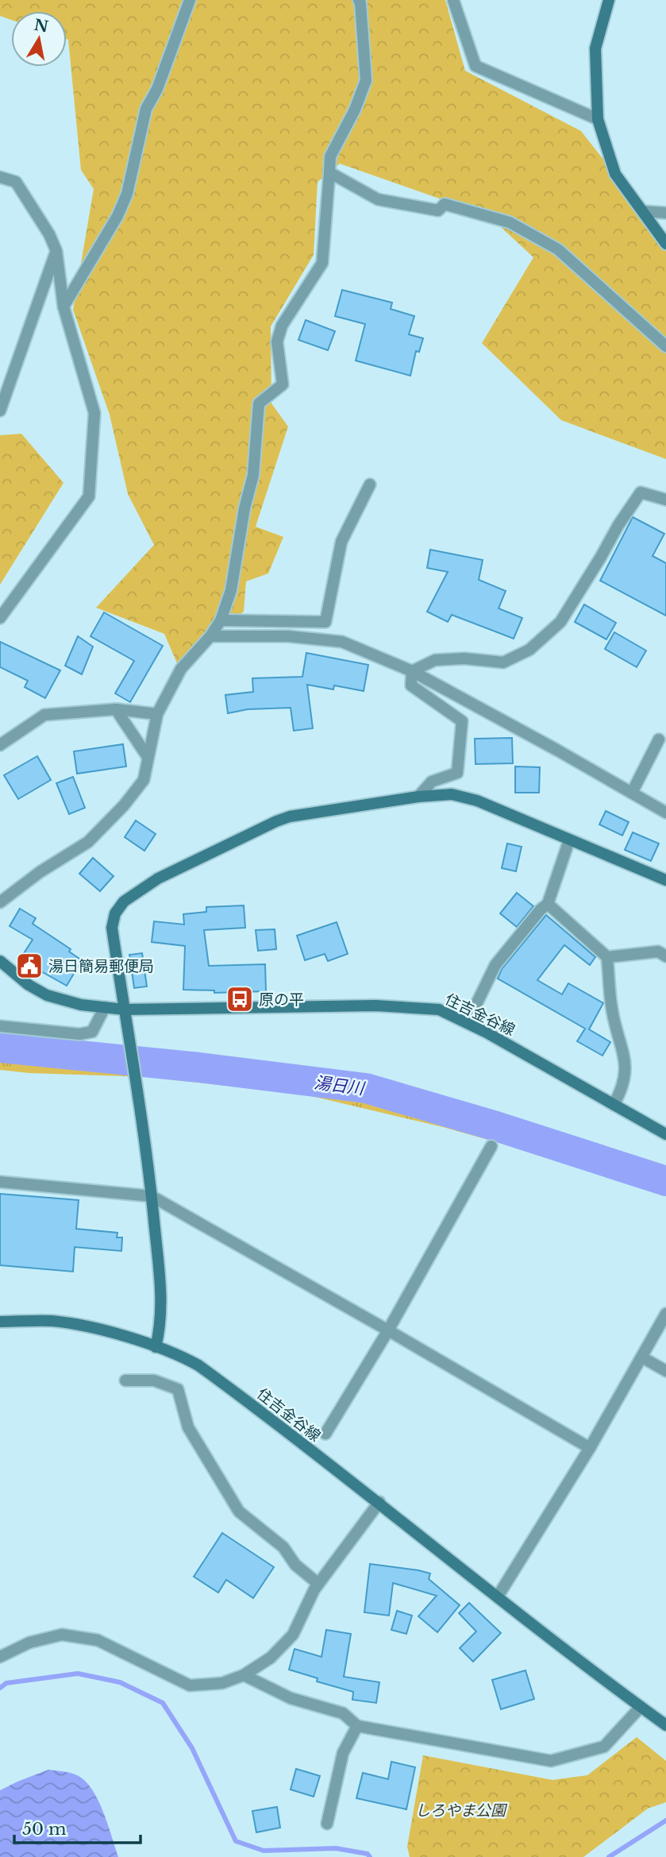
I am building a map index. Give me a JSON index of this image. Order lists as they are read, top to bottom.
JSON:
{
  "streets": {
    "main road": ["住吉金谷線"]
  },
  "water": ["湯日川"],
  "parks": ["しろやま公園"],
  "places": {
    "public building": ["湯日簡易郵便局"],
    "bus stop": ["原の平"]
  },
  "scale_bar": "50 m",
  "north": "top"
}
